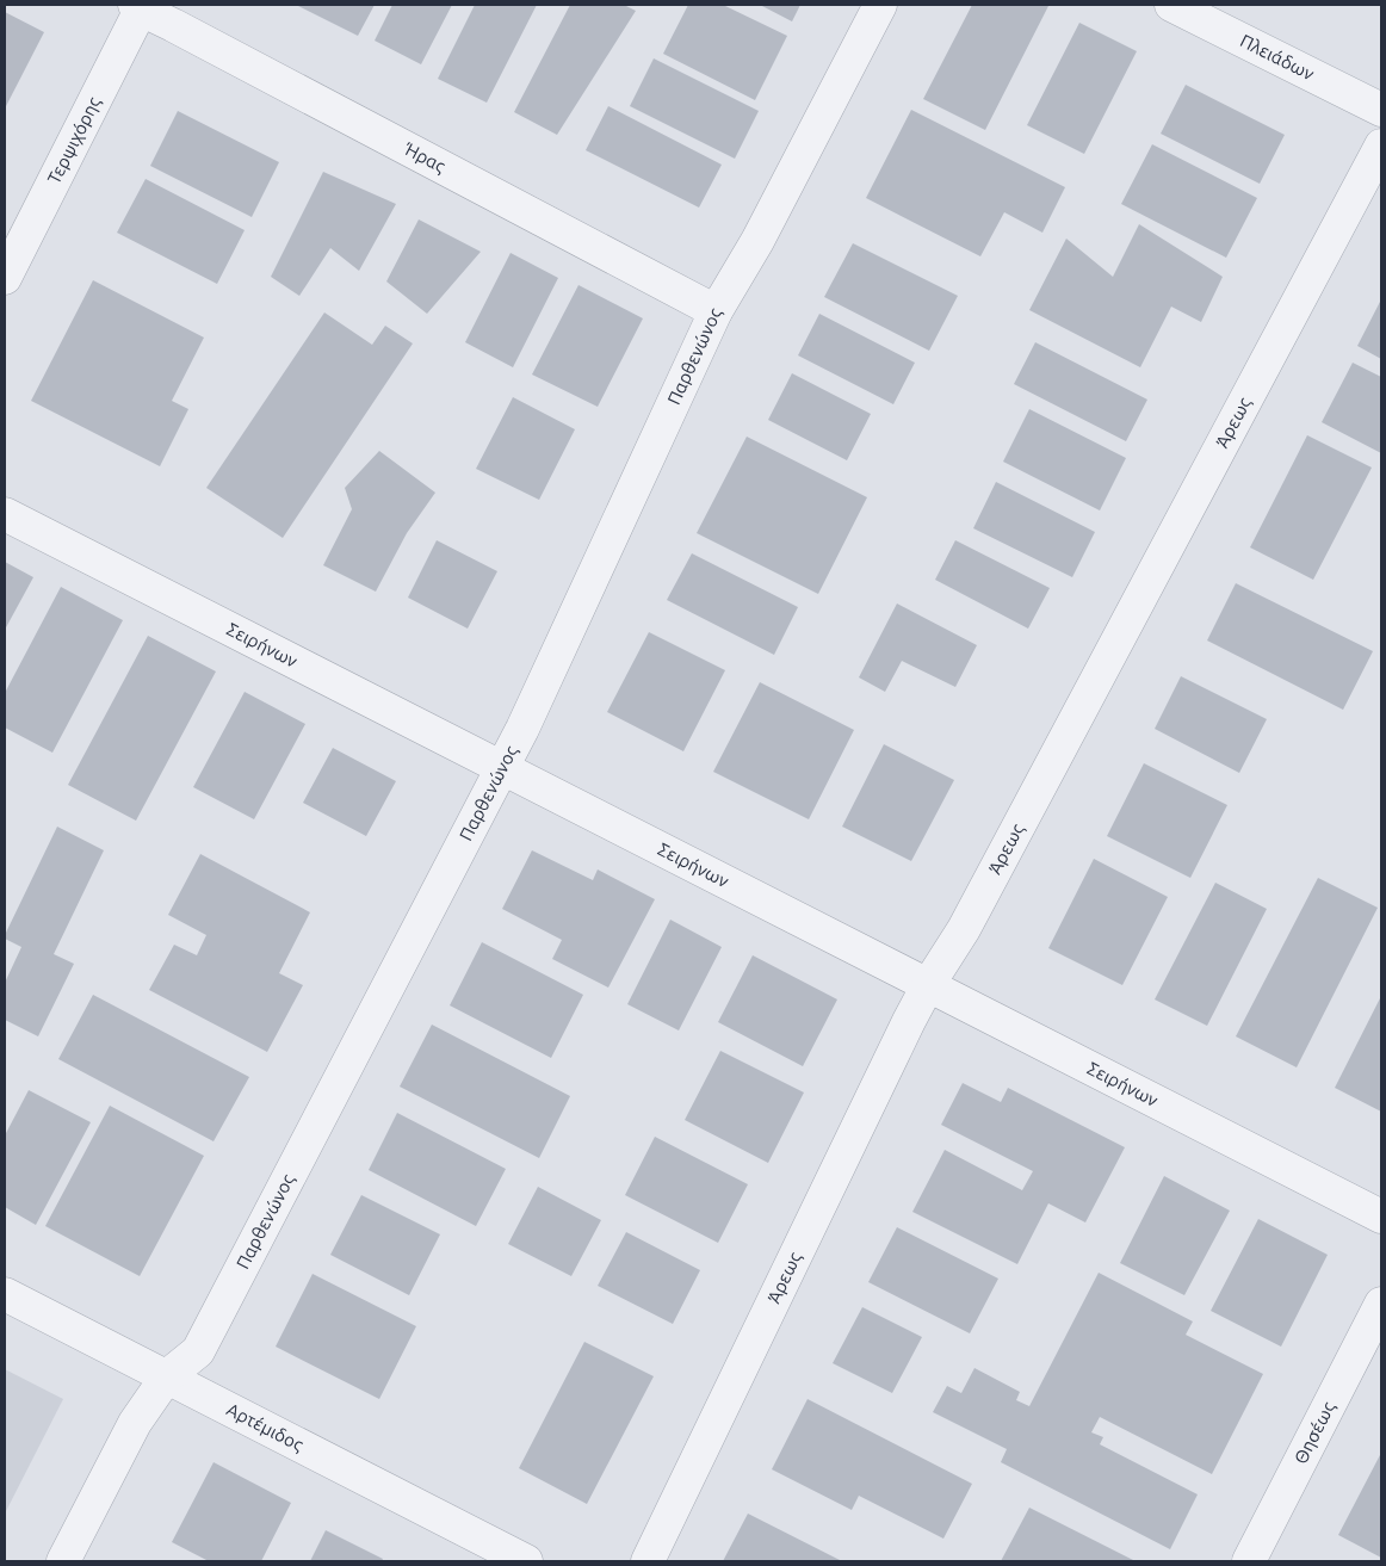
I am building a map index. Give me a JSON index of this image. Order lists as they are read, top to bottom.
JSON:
{
  "streets": {
    "street": [
      "Πλειάδων",
      "Τερψιχόρης",
      "Ήρας",
      "Παρθενώνος",
      "Άρεως",
      "Σειρήνων",
      "Αρτέμιδος",
      "Θησέως"
    ]
  },
  "crossings": [
    ["Τερψιχόρης", "Ήρας"],
    ["Ήρας", "Παρθενώνος"],
    ["Παρθενώνος", "Σειρήνων"],
    ["Παρθενώνος", "Αρτέμιδος"],
    ["Άρεως", "Σειρήνων"]
  ]
}
